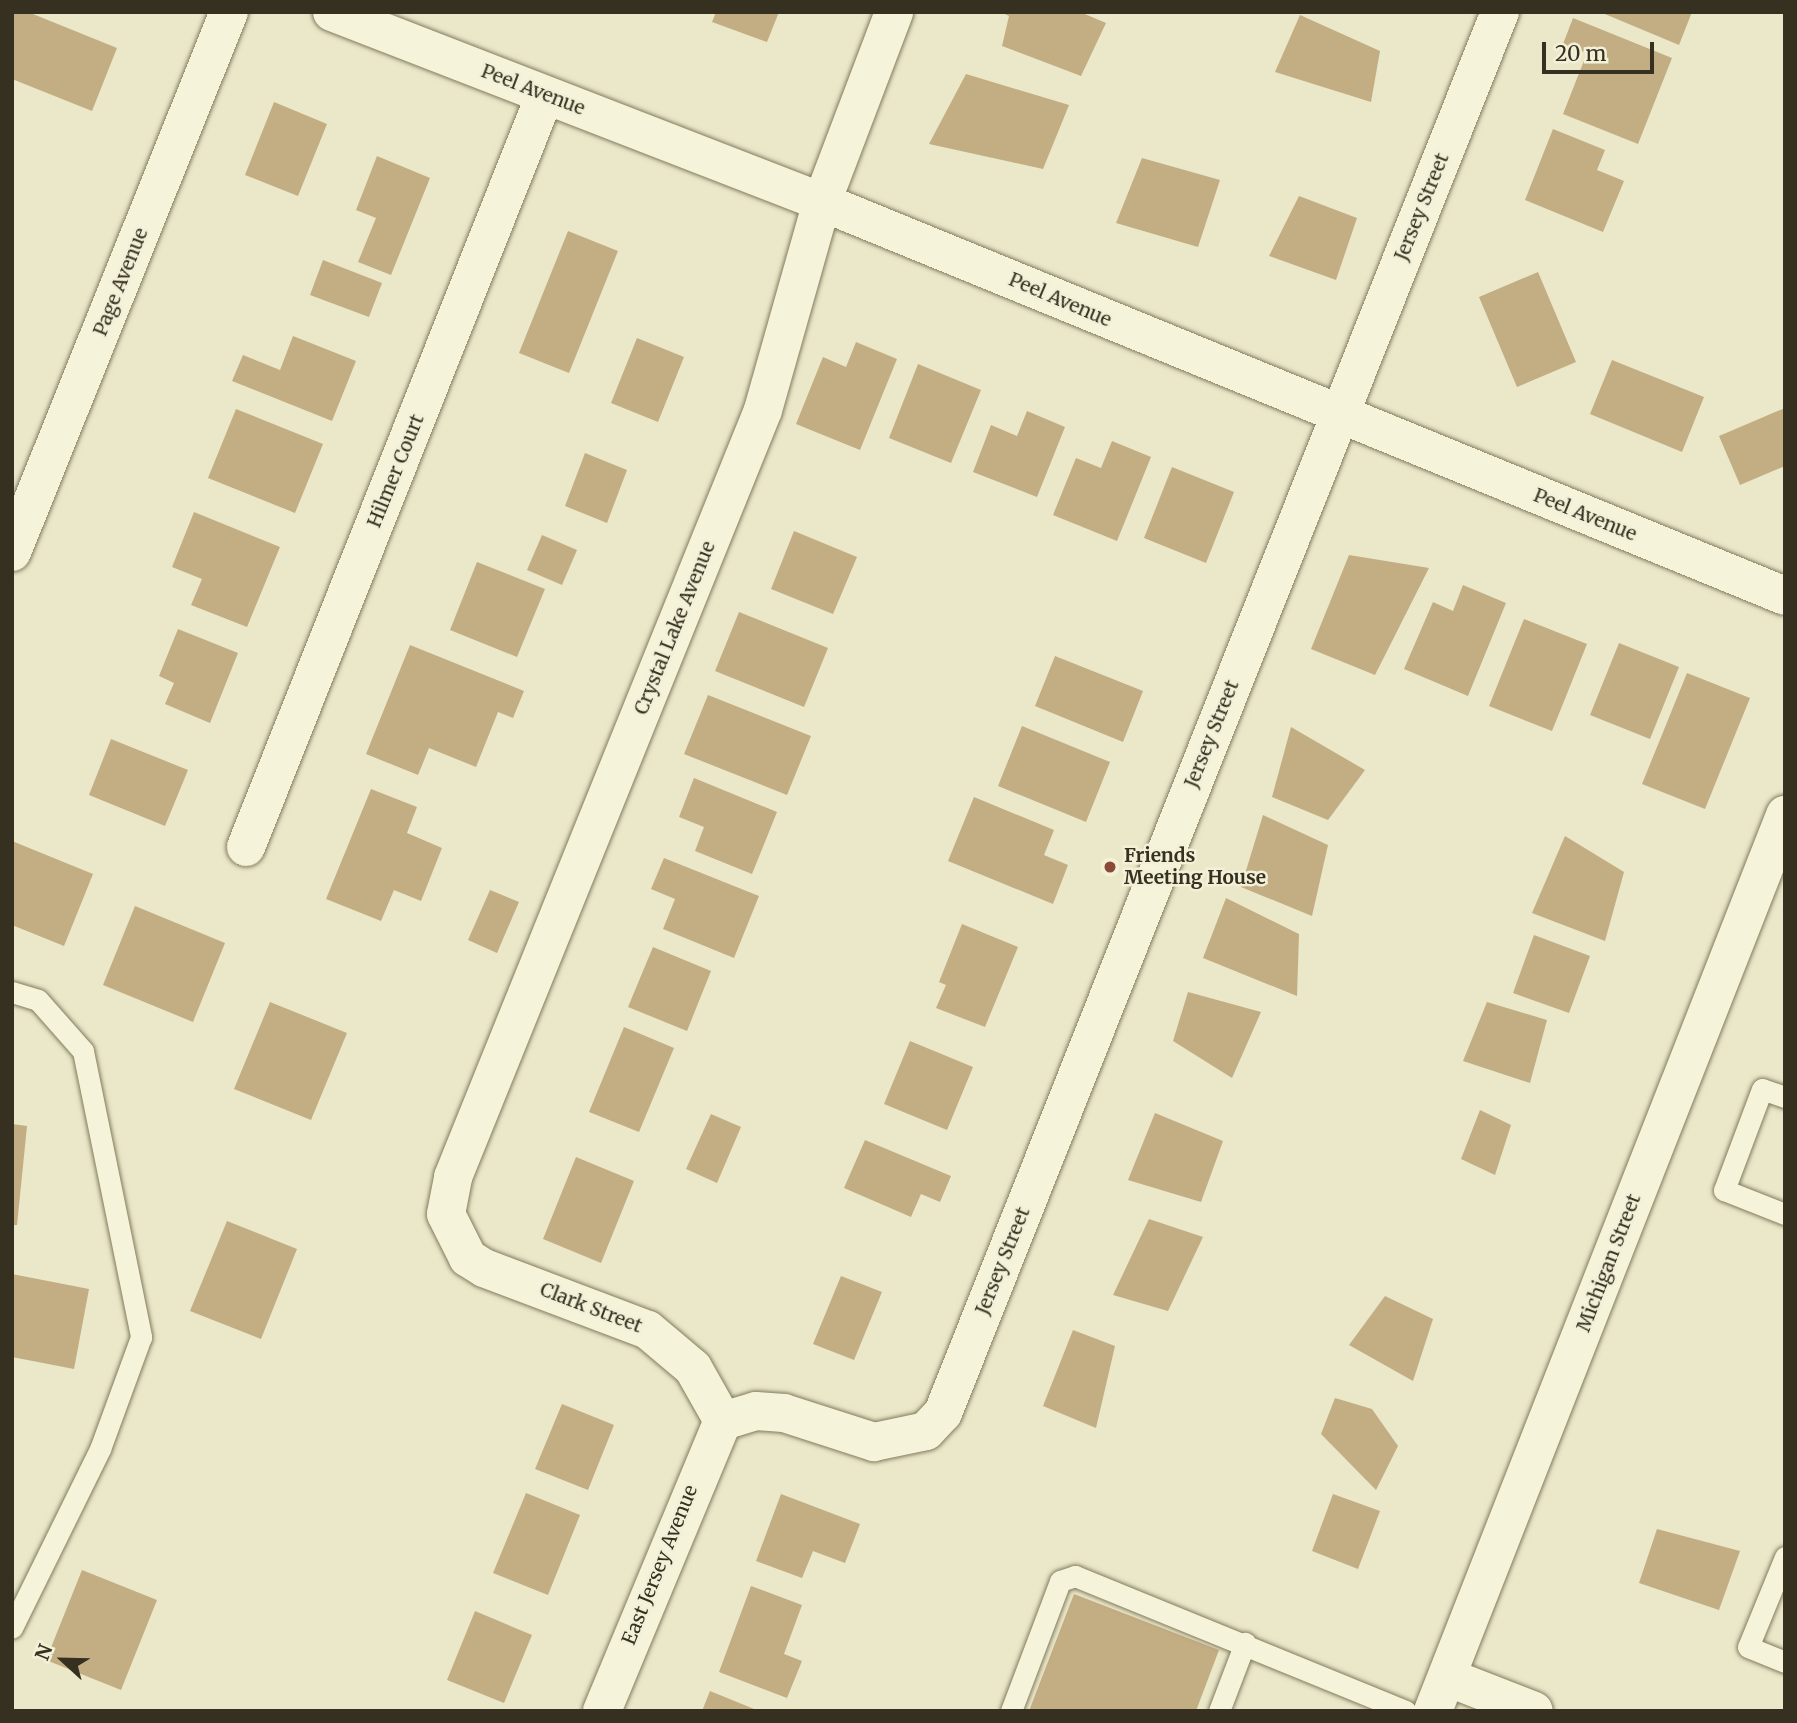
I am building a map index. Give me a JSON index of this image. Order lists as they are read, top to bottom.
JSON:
{
  "streets": {
    "street": [
      "Peel Avenue",
      "Jersey Street",
      "Page Avenue",
      "Hilmer Court",
      "Crystal Lake Avenue",
      "Michigan Street",
      "Clark Street",
      "East Jersey Avenue"
    ]
  },
  "crossings": [
    ["Peel Avenue", "Jersey Street"],
    ["Peel Avenue", "Hilmer Court"],
    ["Peel Avenue", "Crystal Lake Avenue"],
    ["Jersey Street", "Clark Street"],
    ["Jersey Street", "East Jersey Avenue"],
    ["Crystal Lake Avenue", "Clark Street"],
    ["Clark Street", "East Jersey Avenue"]
  ],
  "places": ["Friends Meeting House"],
  "scale_bar": "20 m",
  "north": "left"
}
